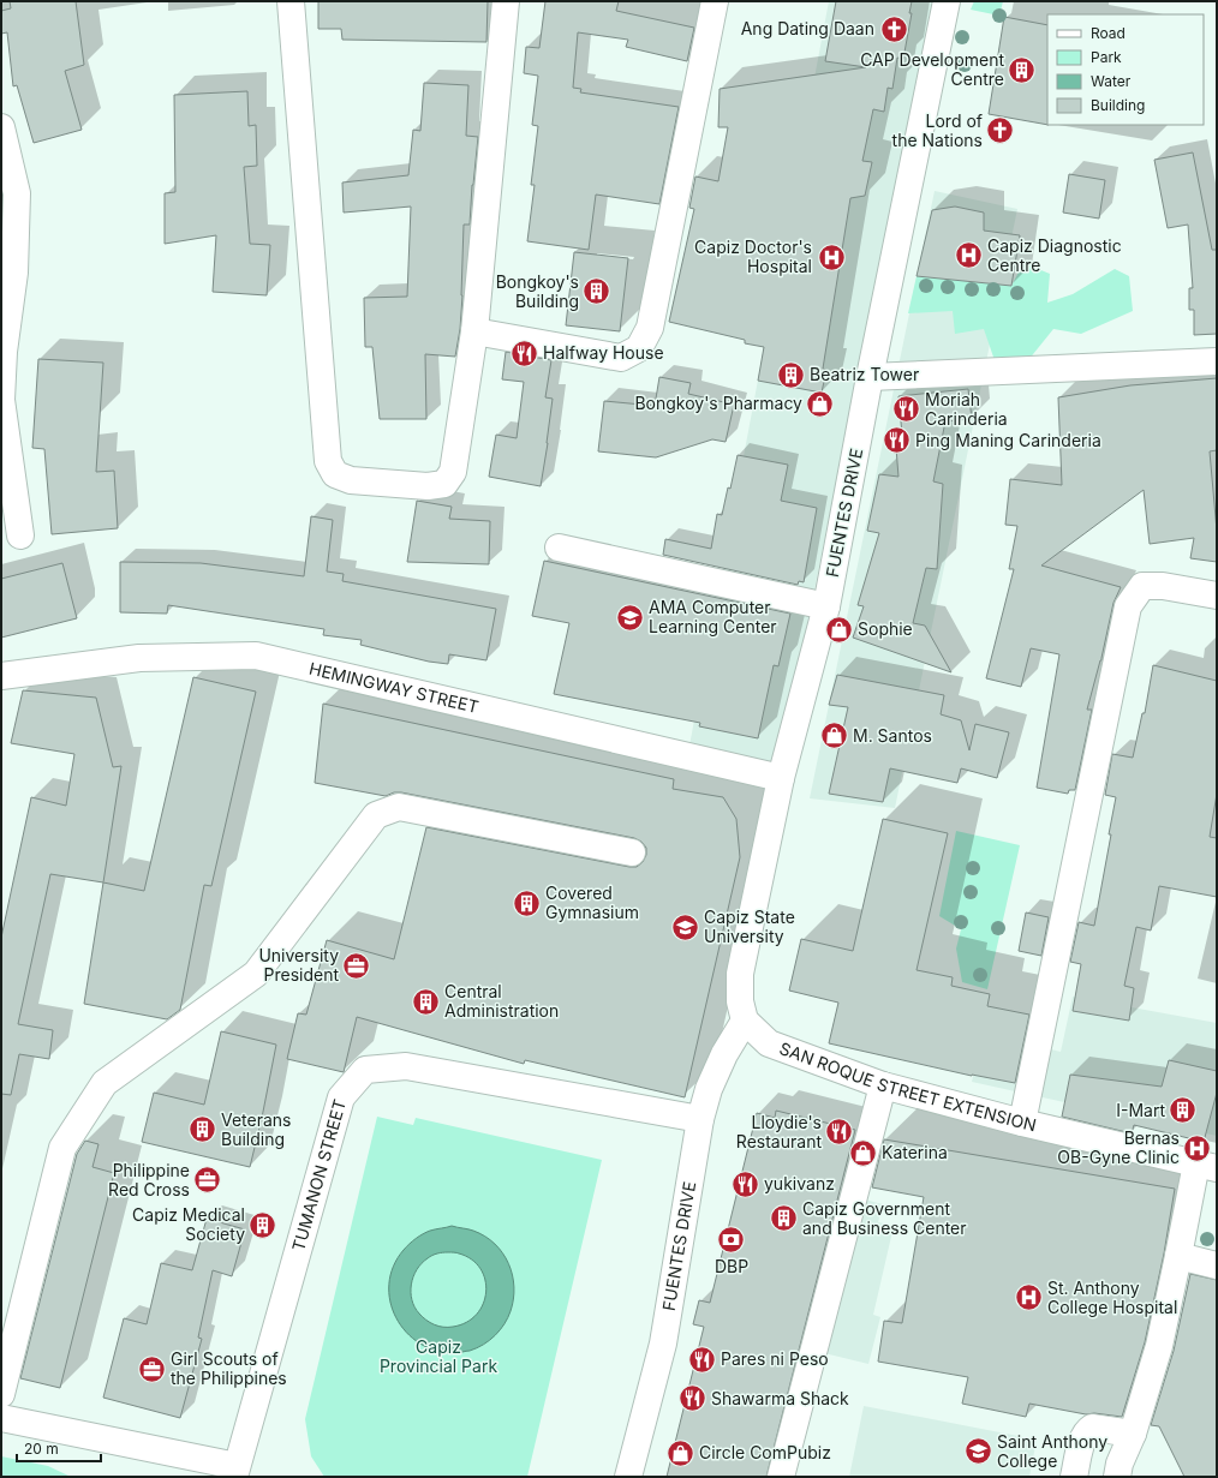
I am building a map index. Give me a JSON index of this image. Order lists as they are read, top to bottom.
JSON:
{
  "streets": {
    "street": [
      "FUENTES DRIVE",
      "HEMINGWAY STREET",
      "SAN ROQUE STREET EXTENSION",
      "TUMANON STREET"
    ]
  },
  "crossings": [
    ["FUENTES DRIVE", "HEMINGWAY STREET"],
    ["FUENTES DRIVE", "SAN ROQUE STREET EXTENSION"],
    ["FUENTES DRIVE", "TUMANON STREET"]
  ],
  "parks": ["Capiz Provincial Park"],
  "places": {
    "church": ["Ang Dating Daan", "Lord of the Nations"],
    "building": [
      "CAP Development Centre",
      "Bongkoy's Building",
      "Beatriz Tower",
      "Covered Gymnasium",
      "Central Administration",
      "I-Mart",
      "Veterans Building",
      "Capiz Government and Business Center",
      "Capiz Medical Society"
    ],
    "hospital": [
      "Capiz Diagnostic Centre",
      "Capiz Doctor's Hospital",
      "Bernas OB-Gyne Clinic",
      "St. Anthony College Hospital"
    ],
    "restaurant": [
      "Halfway House",
      "Moriah Carinderia",
      "Ping Maning Carinderia",
      "Lloydie's Restaurant",
      "yukivanz",
      "Pares ni Peso",
      "Shawarma Shack"
    ],
    "shop": [
      "Bongkoy's Pharmacy",
      "Sophie",
      "M. Santos",
      "Katerina",
      "Circle ComPubiz"
    ],
    "school or university": ["AMA Computer Learning Center", "Capiz State University", "Saint Anthony College"],
    "office": ["University President", "Philippine Red Cross", "Girl Scouts of the Philippines"],
    "bank": ["DBP"]
  },
  "legend": [
    "Road",
    "Park",
    "Water",
    "Building"
  ],
  "scale_bar": "20 m"
}
